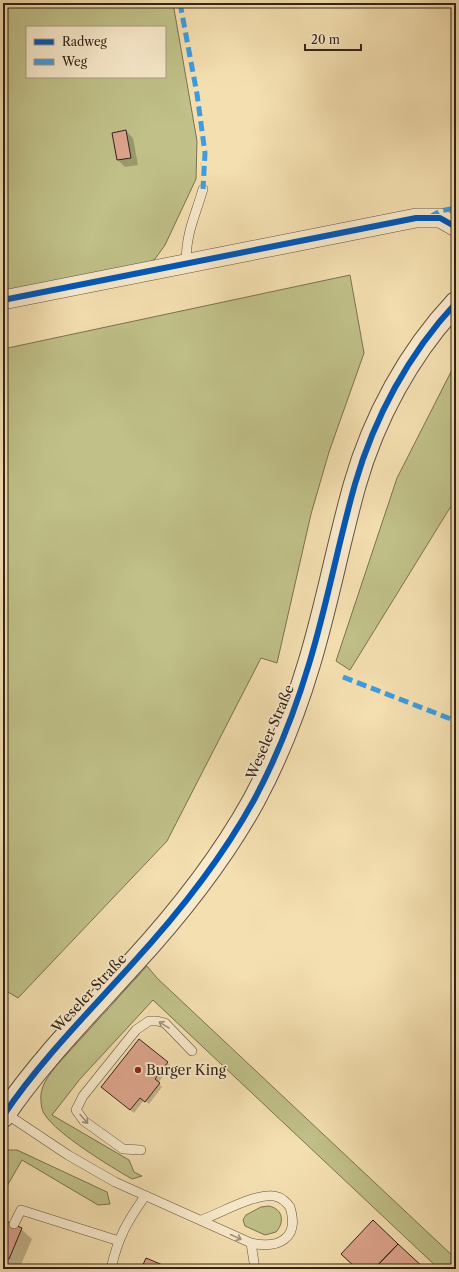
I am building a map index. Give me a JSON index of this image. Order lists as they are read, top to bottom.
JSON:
{
  "streets": {
    "street": ["Weseler Straße"]
  },
  "places": ["Burger King"],
  "legend": ["Radweg", "Weg"],
  "scale_bar": "20 m"
}
